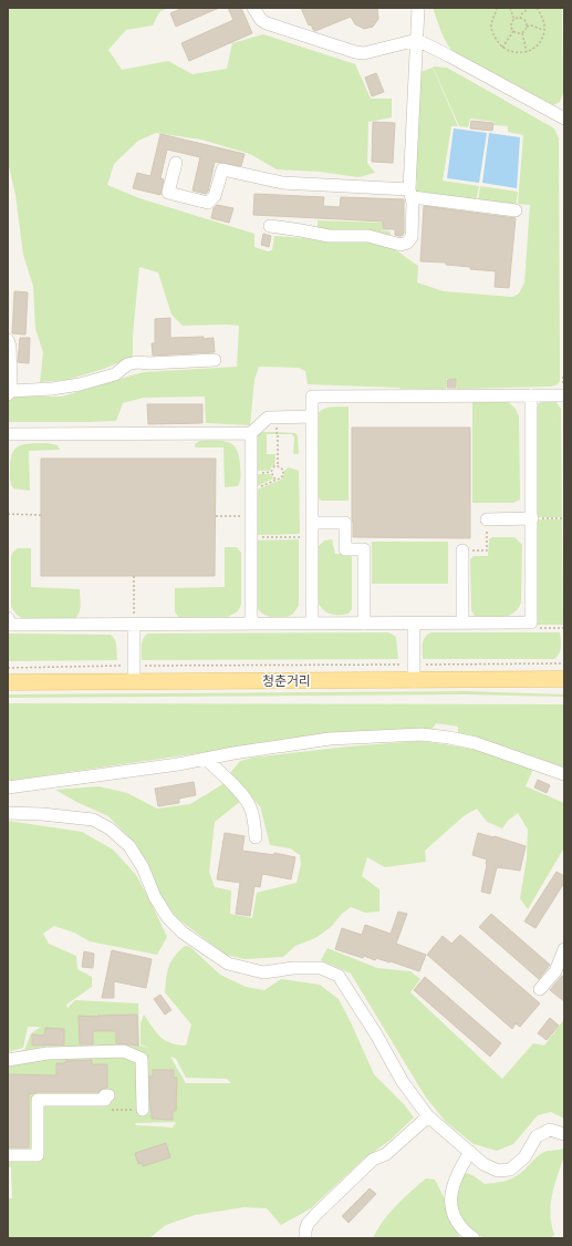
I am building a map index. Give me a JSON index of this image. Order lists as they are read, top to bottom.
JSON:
{
  "streets": {
    "main road": ["청춘거리"]
  }
}
